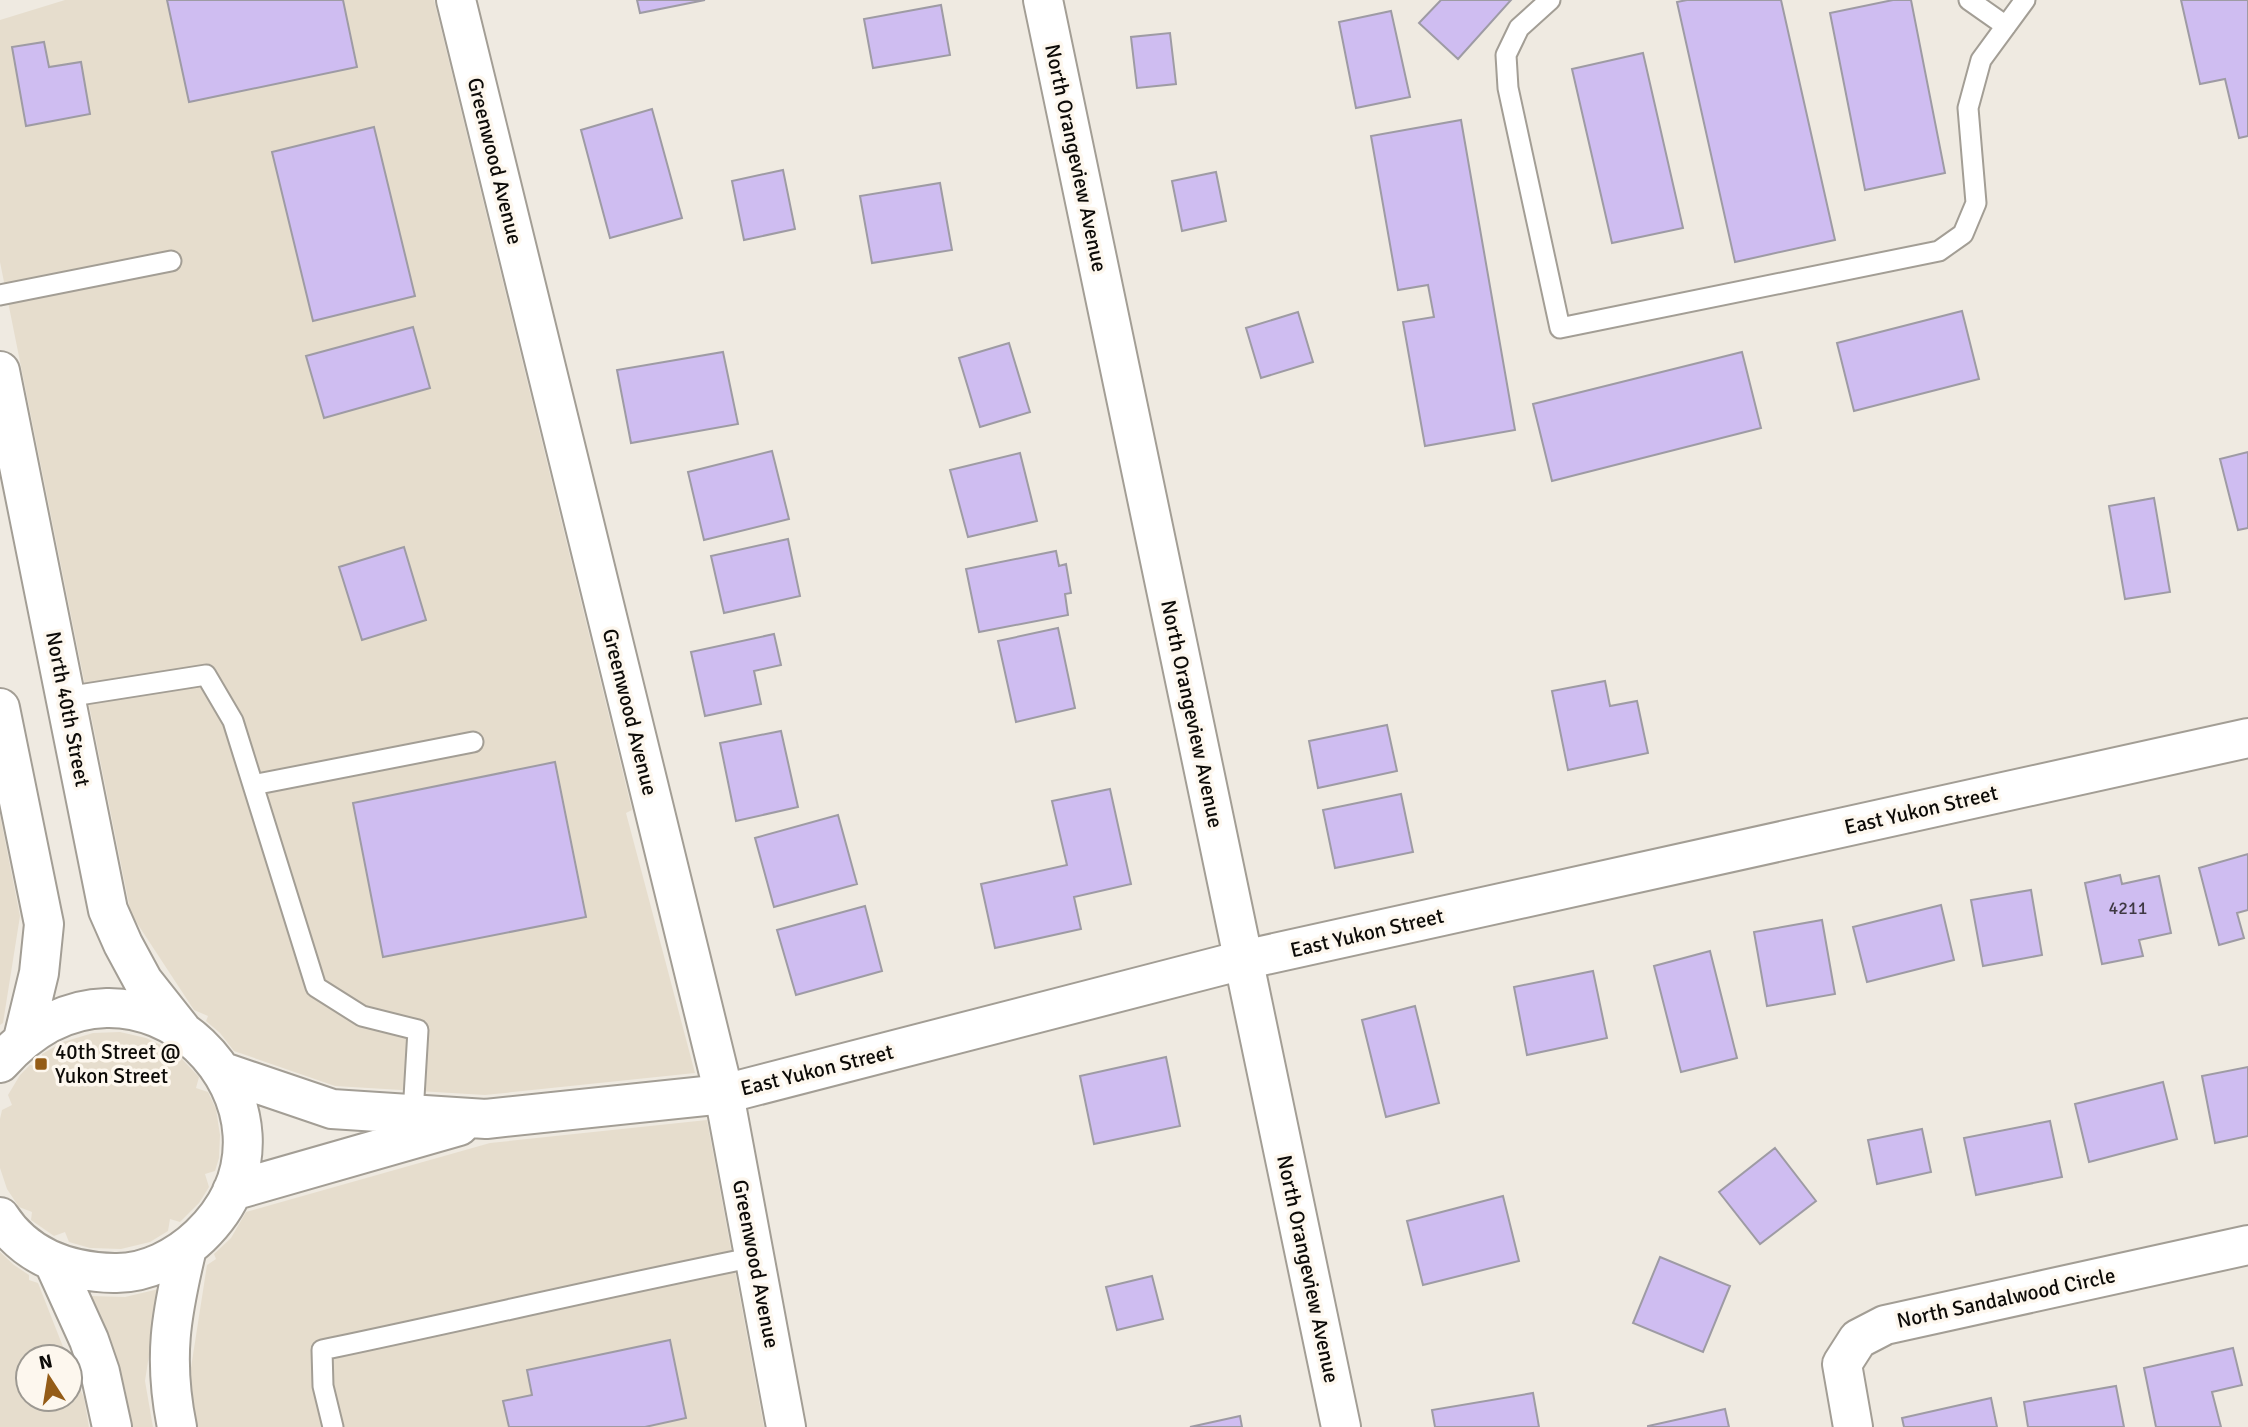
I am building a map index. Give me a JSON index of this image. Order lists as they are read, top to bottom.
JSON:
{
  "streets": {
    "street": [
      "North Orangeview Avenue",
      "Greenwood Avenue",
      "North 40th Street",
      "East Yukon Street",
      "North Sandalwood Circle"
    ]
  },
  "crossings": [
    ["North Orangeview Avenue", "East Yukon Street"],
    ["Greenwood Avenue", "East Yukon Street"]
  ],
  "places": {
    "transit": ["40th Street @ Yukon Street"]
  },
  "house_numbers": ["4211"],
  "north": "top"
}
